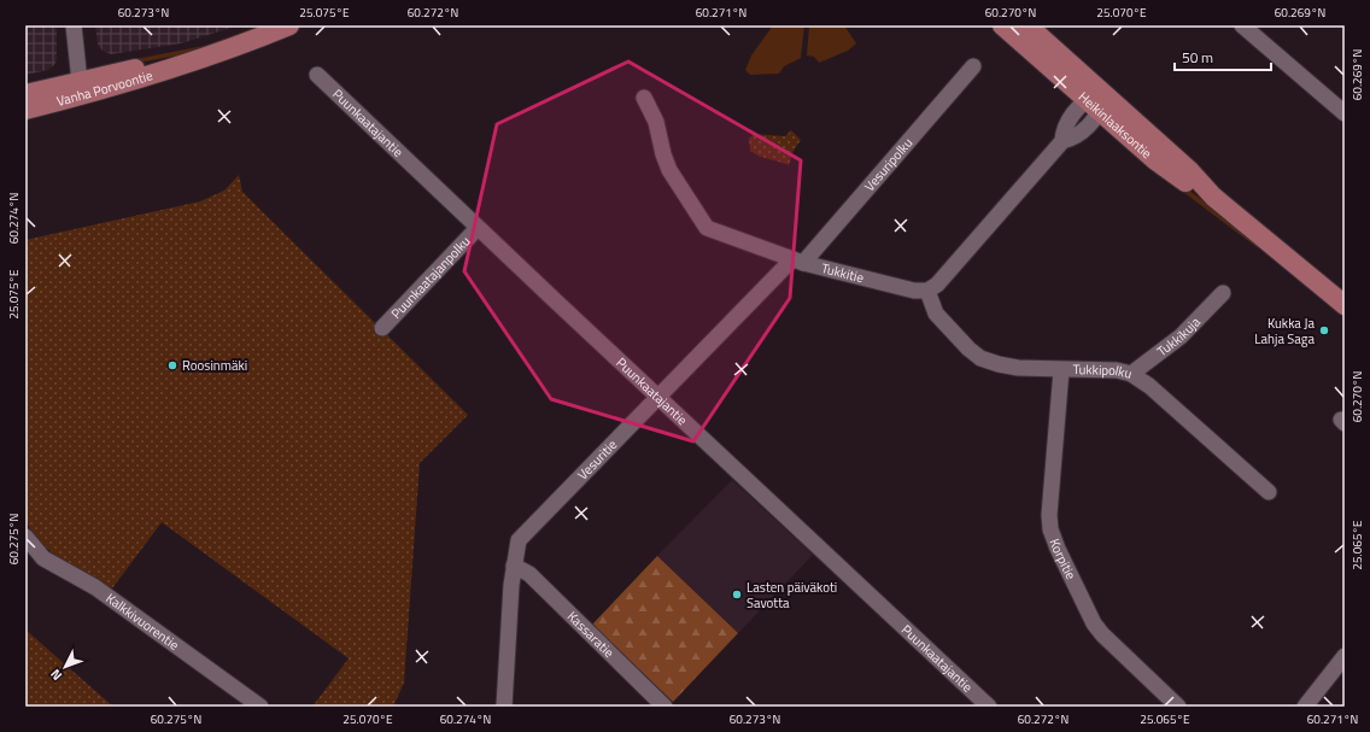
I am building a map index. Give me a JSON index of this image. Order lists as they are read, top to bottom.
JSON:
{
  "streets": {
    "main road": ["Vanha Porvoontie", "Heikinlaaksontie"],
    "street": [
      "Puunkaatajantie",
      "Vesuripolku",
      "Tukkitie",
      "Puunkaatajanpolku",
      "Tukkikuja",
      "Tukkipolku",
      "Vesuritie",
      "Korpitie",
      "Kalkkivuorentie",
      "Kassaratie"
    ]
  },
  "crossings": [
    ["Puunkaatajantie", "Puunkaatajanpolku"],
    ["Puunkaatajantie", "Vesuritie"],
    ["Vesuripolku", "Tukkitie"],
    ["Vesuripolku", "Vesuritie"],
    ["Tukkitie", "Tukkipolku"],
    ["Tukkitie", "Vesuritie"],
    ["Tukkikuja", "Tukkipolku"],
    ["Tukkipolku", "Korpitie"],
    ["Vesuritie", "Kassaratie"]
  ],
  "places": ["Kukka Ja Lahja Saga", "Roosinmäki", "Lasten päiväkoti Savotta"],
  "scale_bar": "50 m",
  "north": "bottom left",
  "coordinates": [
    "60.273°N",
    "25.075°E",
    "60.272°N",
    "60.271°N",
    "60.270°N",
    "25.070°E",
    "60.269°N",
    "60.274°N",
    "60.275°N",
    "25.065°E"
  ]
}
